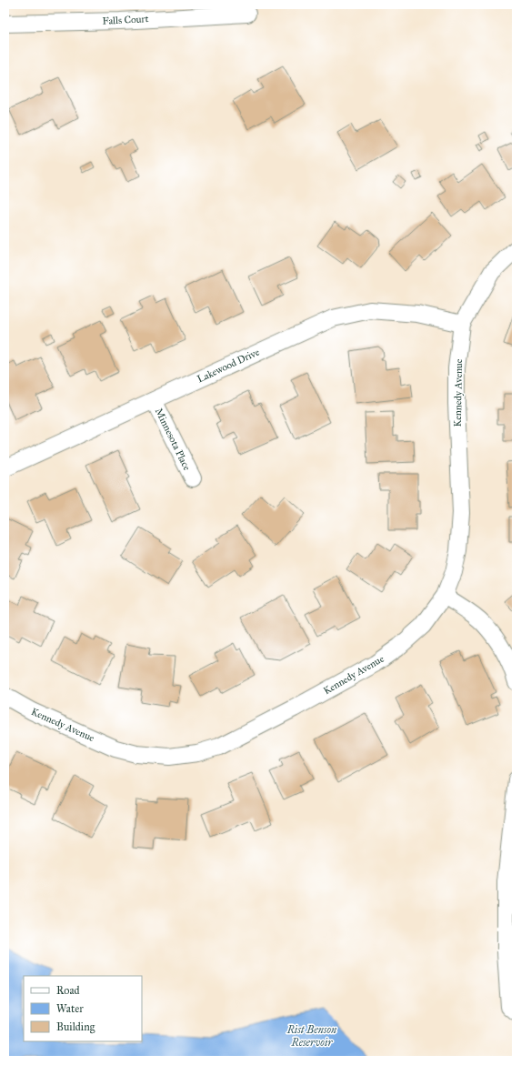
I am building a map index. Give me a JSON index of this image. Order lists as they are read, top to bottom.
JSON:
{
  "streets": {
    "street": [
      "Falls Court",
      "Lakewood Drive",
      "Kennedy Avenue",
      "Minnesota Place"
    ]
  },
  "crossings": [
    ["Lakewood Drive", "Kennedy Avenue"],
    ["Lakewood Drive", "Minnesota Place"]
  ],
  "water": ["Rist Benson Reservoir"],
  "legend": ["Road", "Water", "Building"]
}
